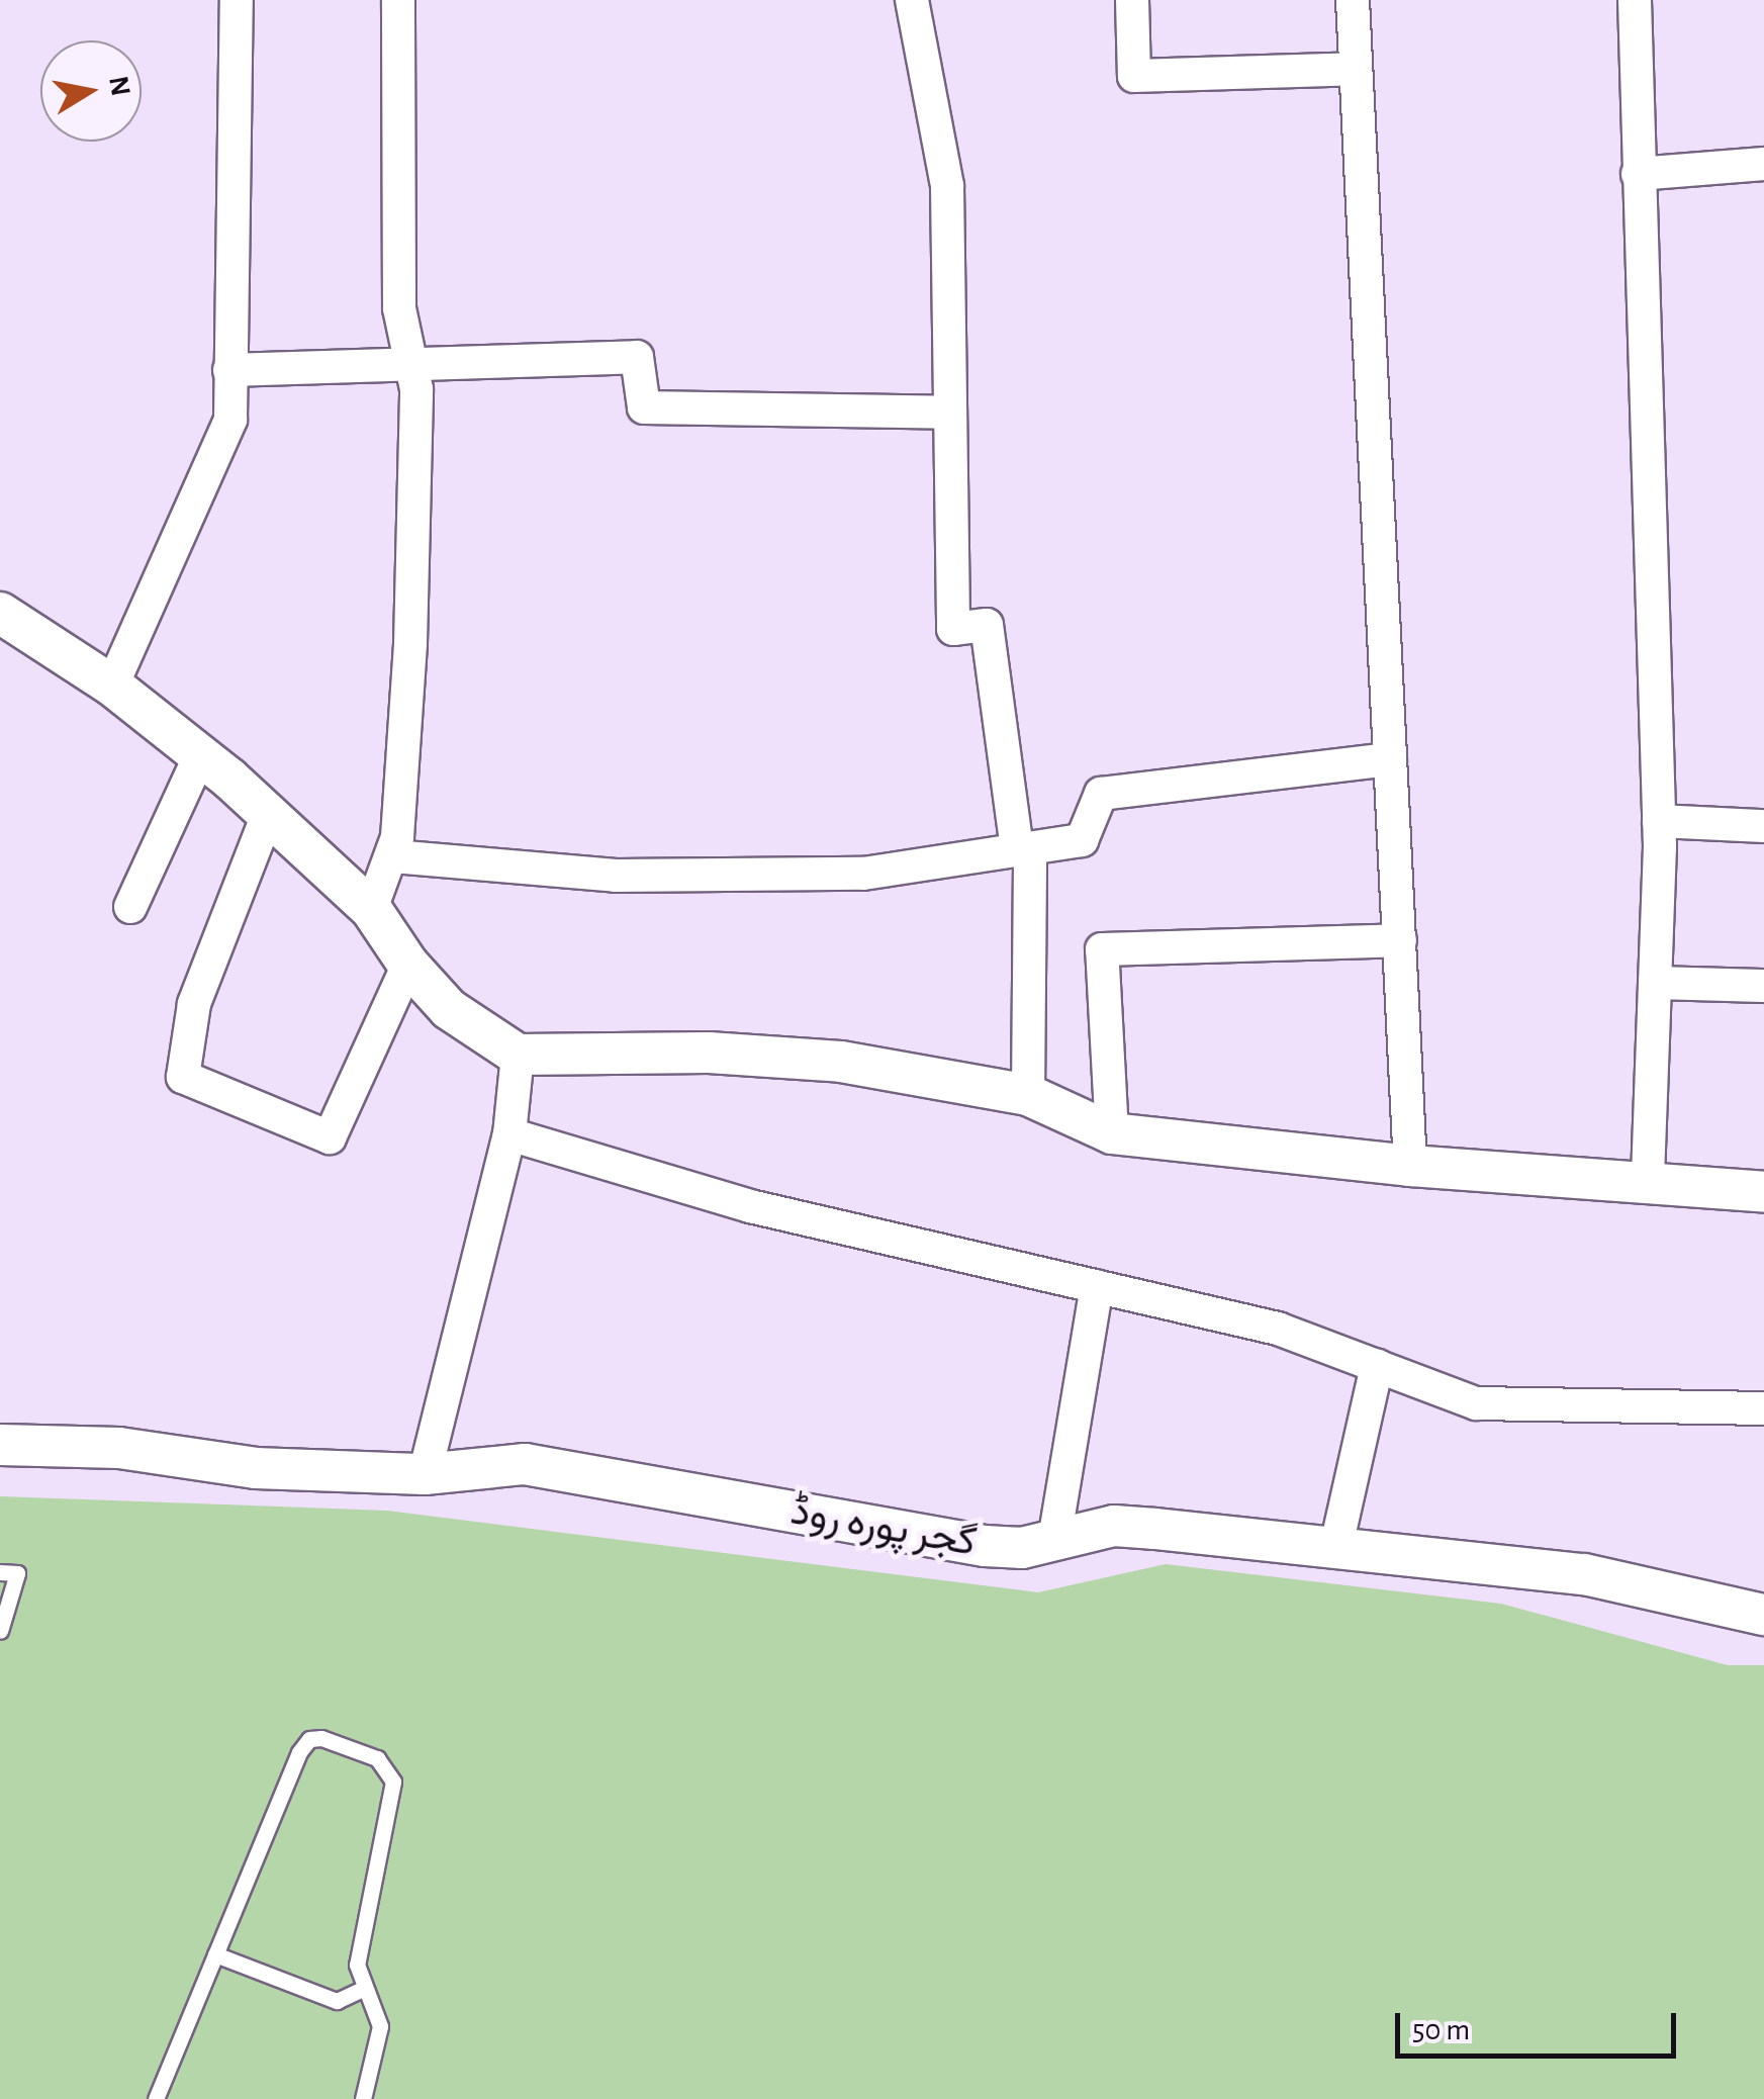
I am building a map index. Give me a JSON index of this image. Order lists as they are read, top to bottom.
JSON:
{
  "streets": {
    "street": ["گجر پورہ روڈ"]
  },
  "scale_bar": "50 m",
  "north": "right"
}
